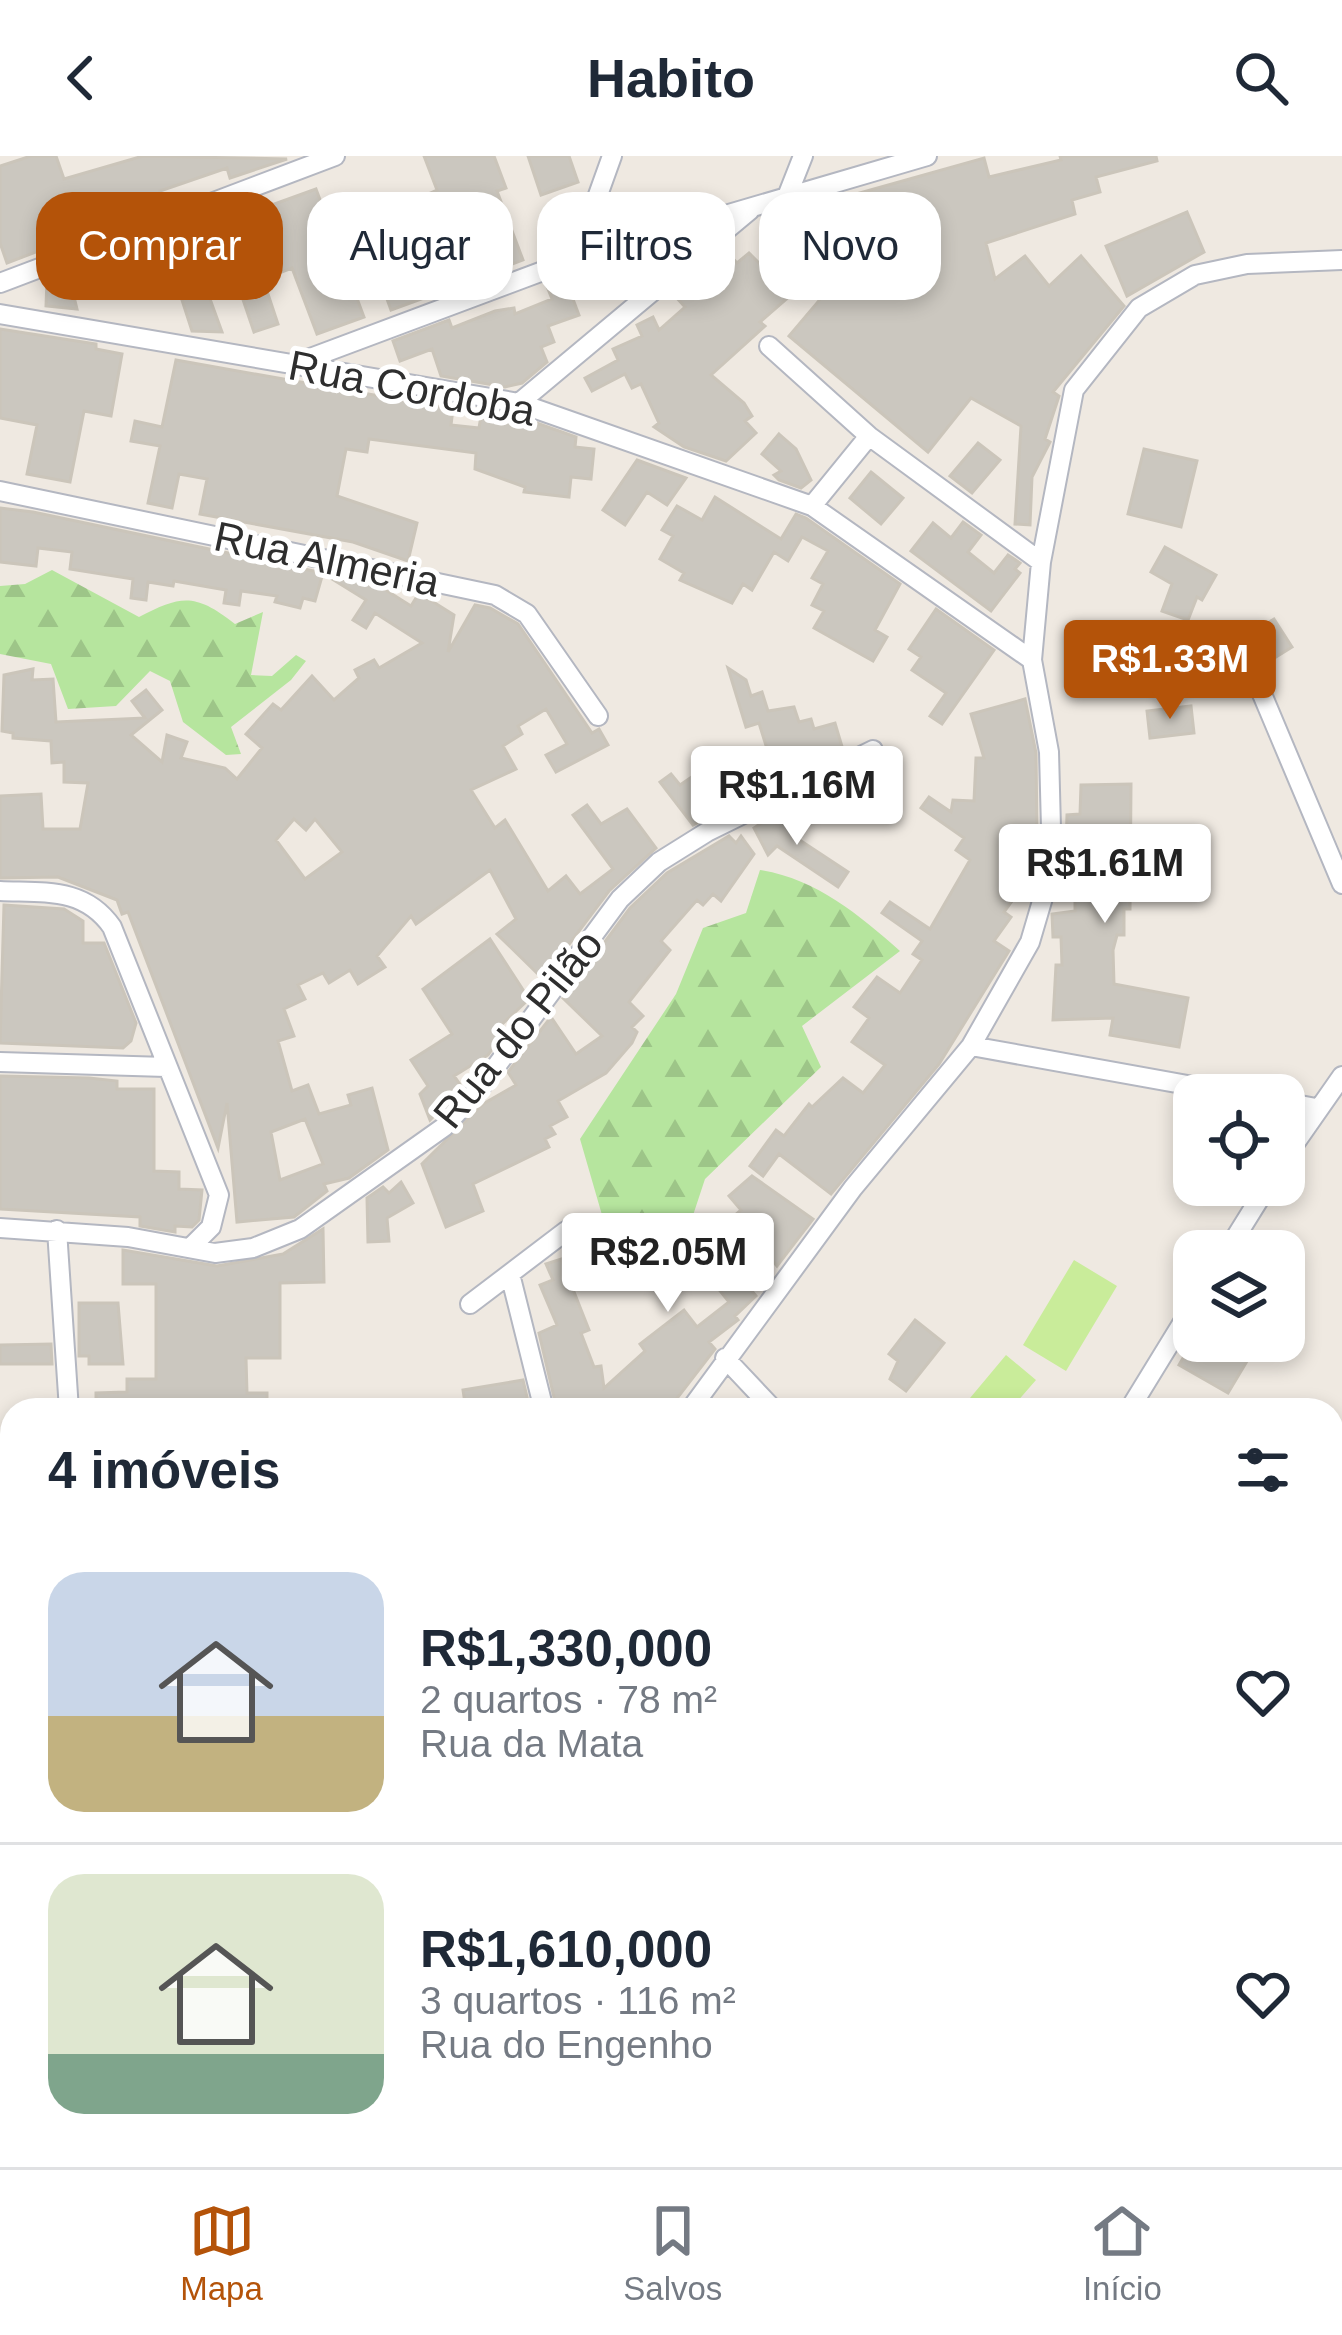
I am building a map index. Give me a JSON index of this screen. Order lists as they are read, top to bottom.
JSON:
{
  "streets": {
    "street": ["Rua Cordoba", "Rua Almeria", "Rua do Pilão"]
  },
  "page": {
    "header": "Habito",
    "chip": [
      "Comprar",
      "Alugar",
      "Filtros",
      "Novo"
    ],
    "price": [
      "R$1.33M",
      "R$1.16M",
      "R$1.61M",
      "R$2.05M"
    ],
    "heading": "4 imóveis",
    "list": [
      {
        "name": "R$1,330,000",
        "note": "2 quartos · 78 m² · Rua da Mata"
      },
      {
        "name": "R$1,610,000",
        "note": "3 quartos · 116 m² · Rua do Engenho"
      }
    ],
    "tabs": ["Mapa", "Salvos", "Início"]
  }
}
